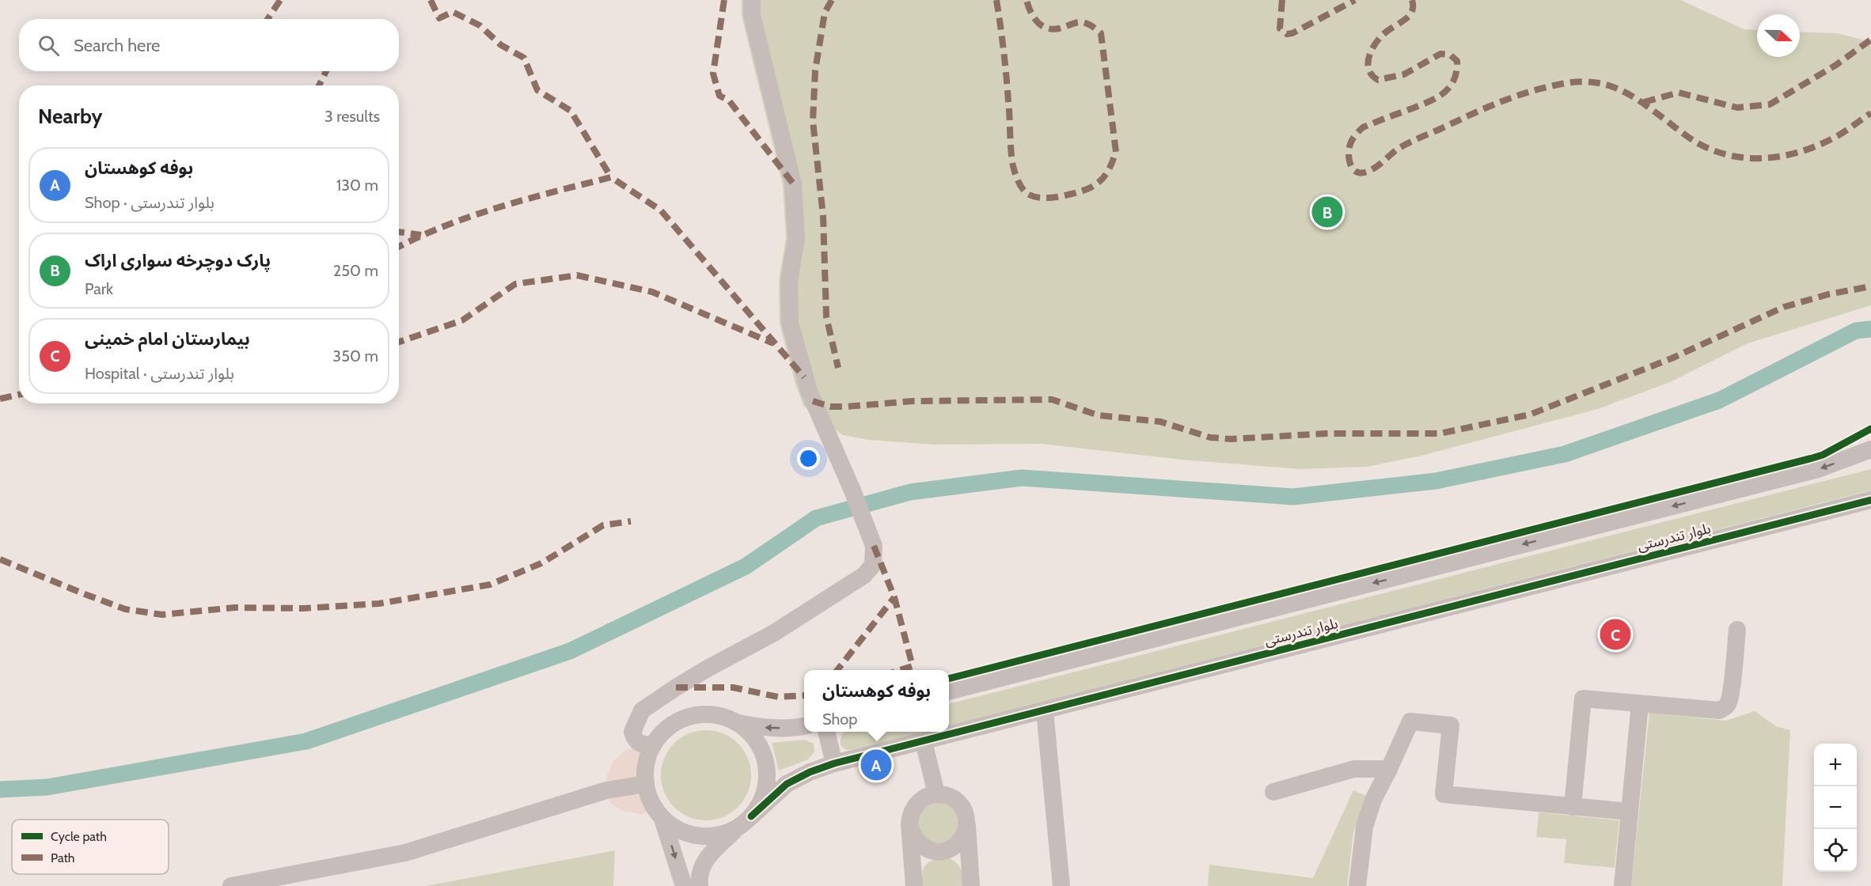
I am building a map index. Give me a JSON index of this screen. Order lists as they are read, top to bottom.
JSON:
{
  "streets": {
    "street": ["بلوار تندرستی"]
  },
  "legend": ["Cycle path", "Path"],
  "north": "right",
  "page": {
    "search": "Search here",
    "heading": ["Nearby", "3 results"],
    "list": [
      {
        "mark": "A",
        "name": "بوفه کوهستان",
        "note": "Shop · بلوار تندرستی",
        "value": "130 m"
      },
      {
        "mark": "B",
        "name": "پارک دوچرخه سواری اراک",
        "note": "Park",
        "value": "250 m"
      },
      {
        "mark": "C",
        "name": "بیمارستان امام خمینی",
        "note": "Hospital · بلوار تندرستی",
        "value": "350 m"
      }
    ],
    "pins": ["B", "C", "A"],
    "popup": ["بوفه کوهستان", "Shop"],
    "map_buttons": ["+", "−"]
  }
}
